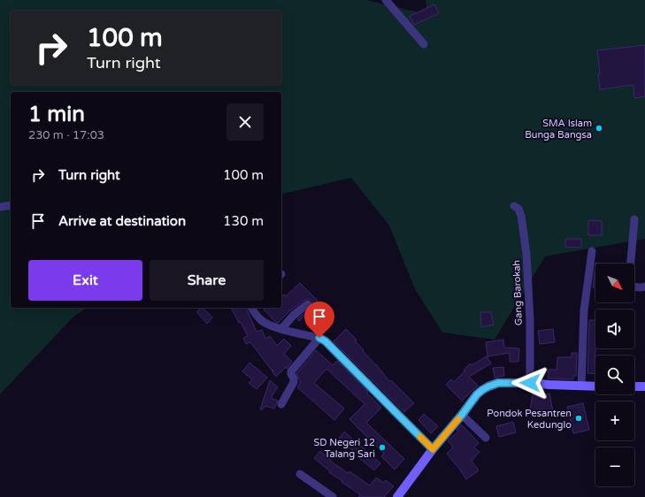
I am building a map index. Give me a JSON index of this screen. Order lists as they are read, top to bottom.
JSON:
{
  "streets": {
    "street": ["Gang Barokah"]
  },
  "places": ["SMA Islam Bunga Bangsa", "Pondok Pesantren Kedunglo", "SD Negeri 12 Talang Sari"],
  "north": "bottom right",
  "page": {
    "turn": ["100 m", "Turn right"],
    "heading": ["1 min", "230 m · 17:03"],
    "list": [
      {
        "name": "Turn right",
        "value": "100 m"
      },
      {
        "name": "Arrive at destination",
        "value": "130 m"
      }
    ],
    "buttons": ["Exit", "Share"],
    "map_buttons": ["+", "−"]
  }
}
